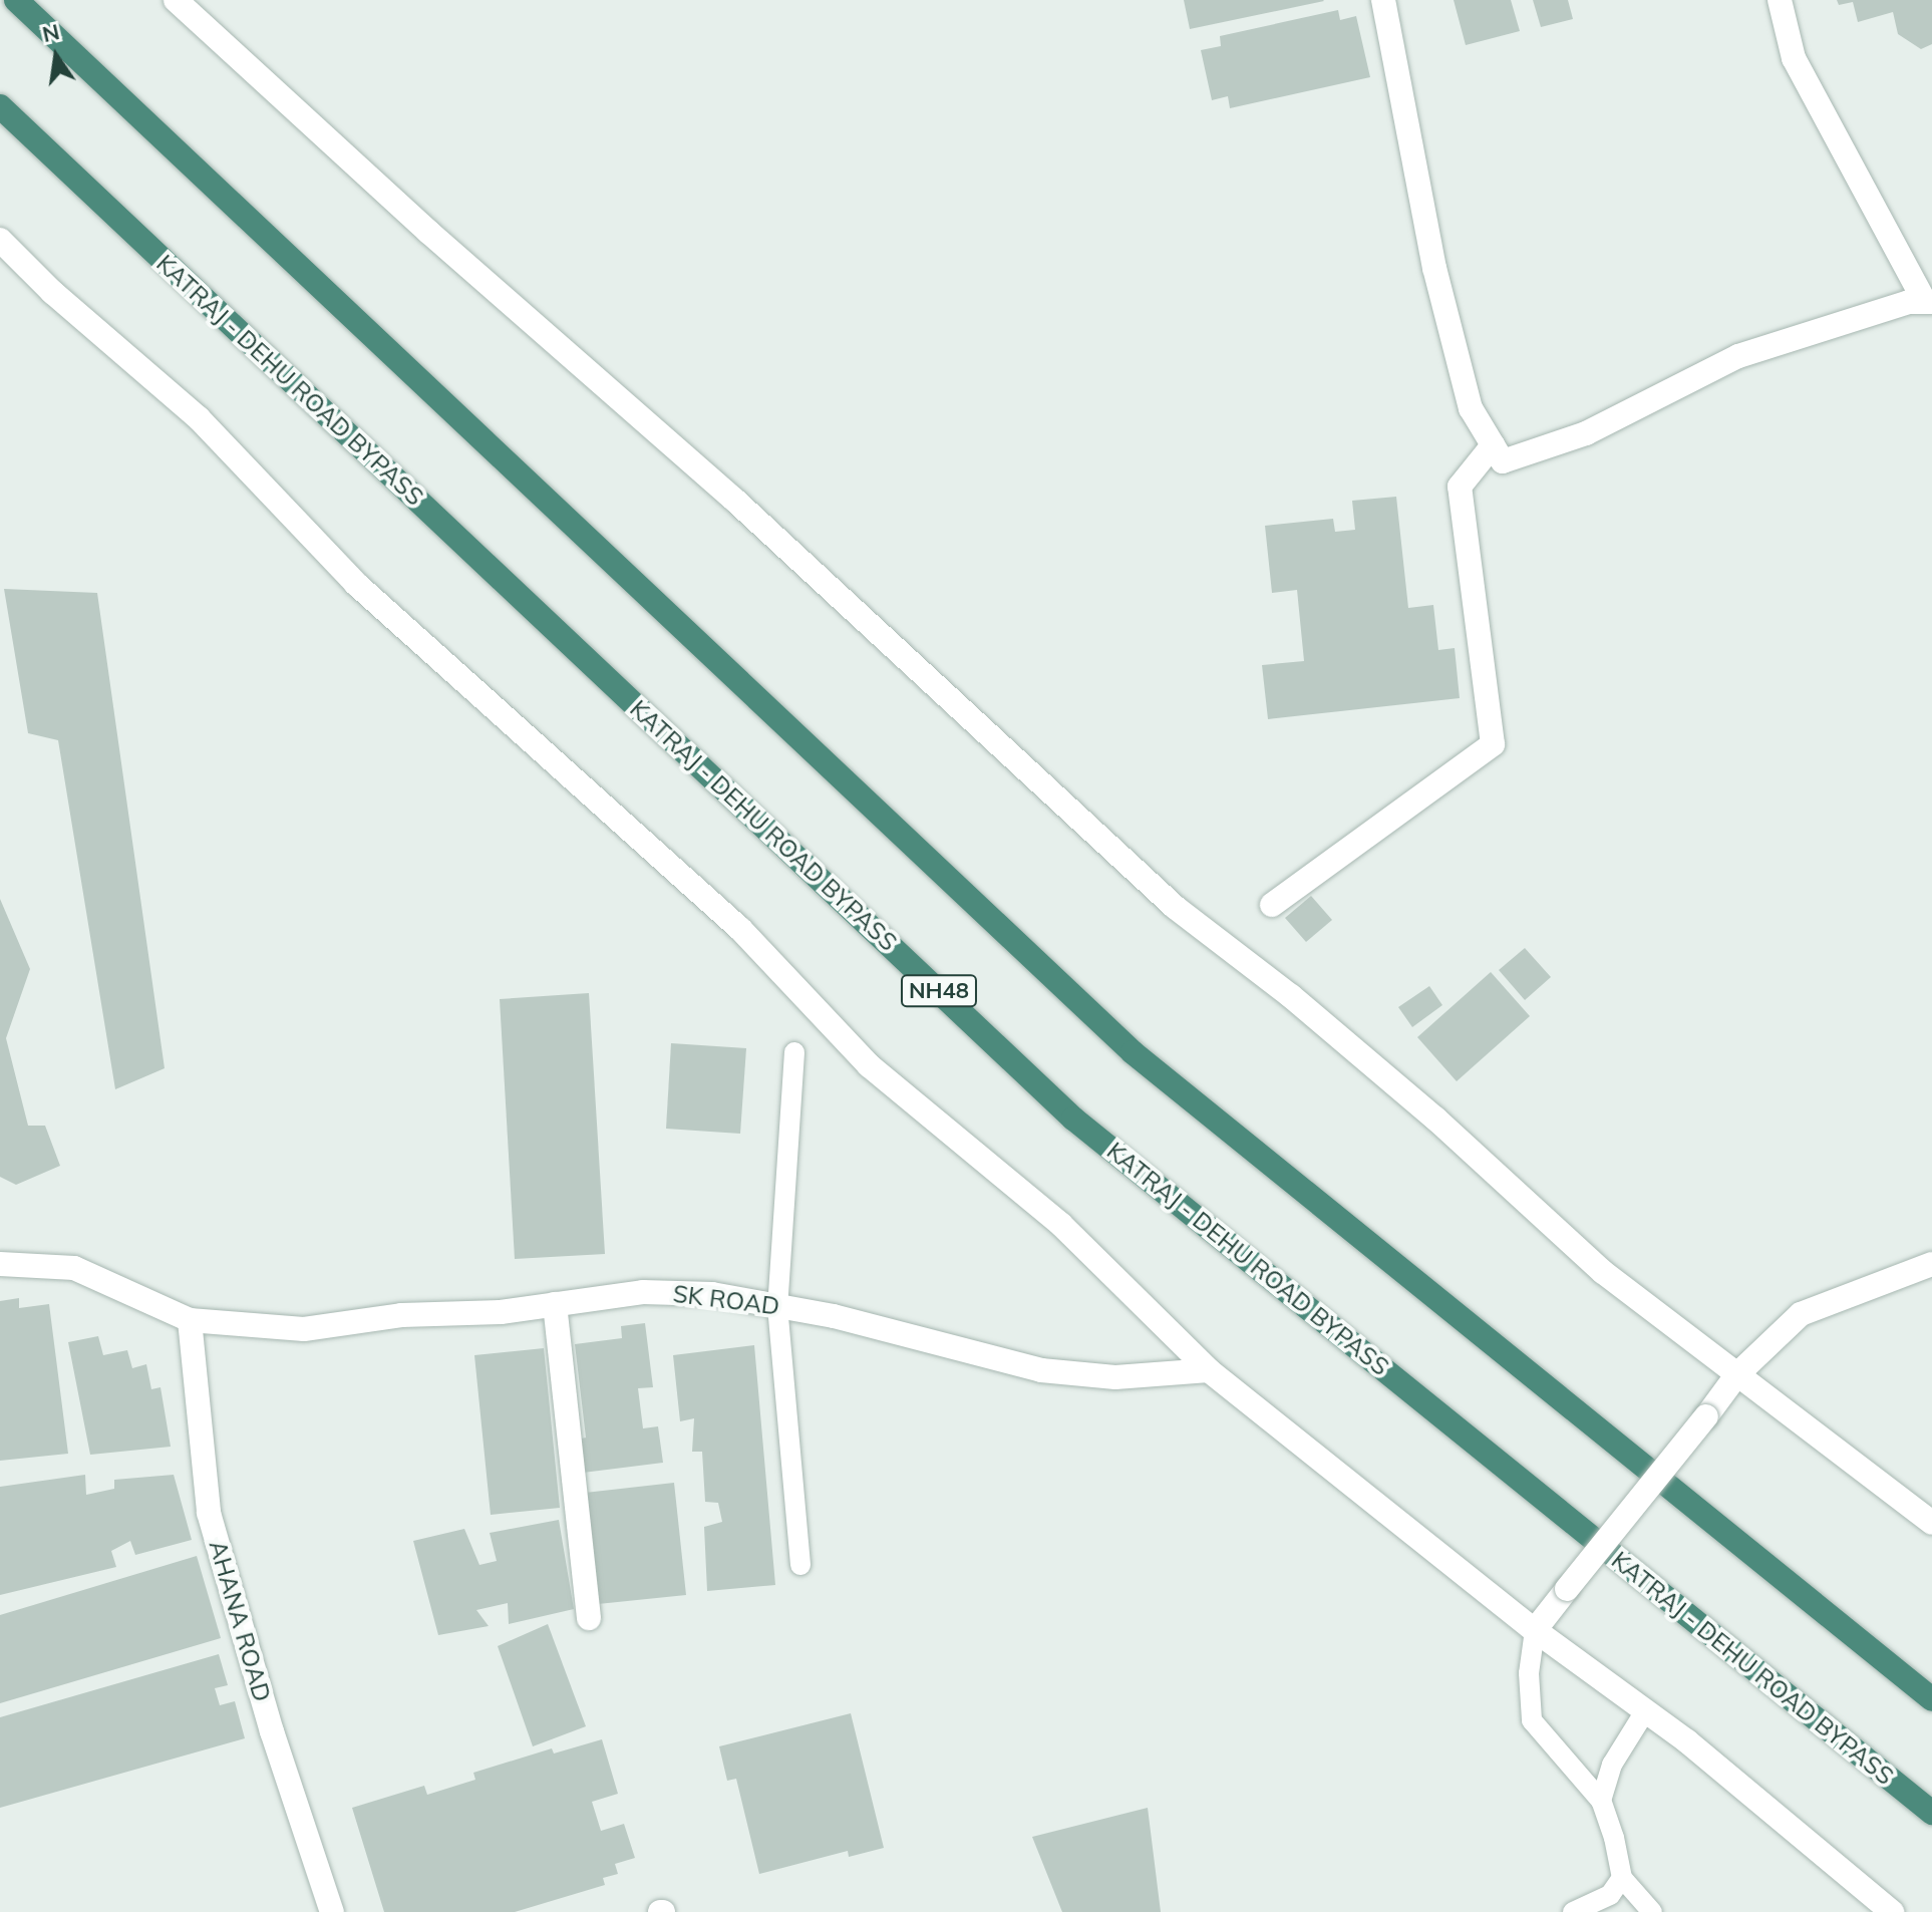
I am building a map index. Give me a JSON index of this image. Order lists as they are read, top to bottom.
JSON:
{
  "streets": {
    "highway": ["KATRAJ - DEHU ROAD BYPASS", "NH48"],
    "street": ["SK ROAD", "AHANA ROAD"]
  },
  "crossings": [
    ["SK ROAD", "AHANA ROAD"]
  ],
  "north": "top"
}
